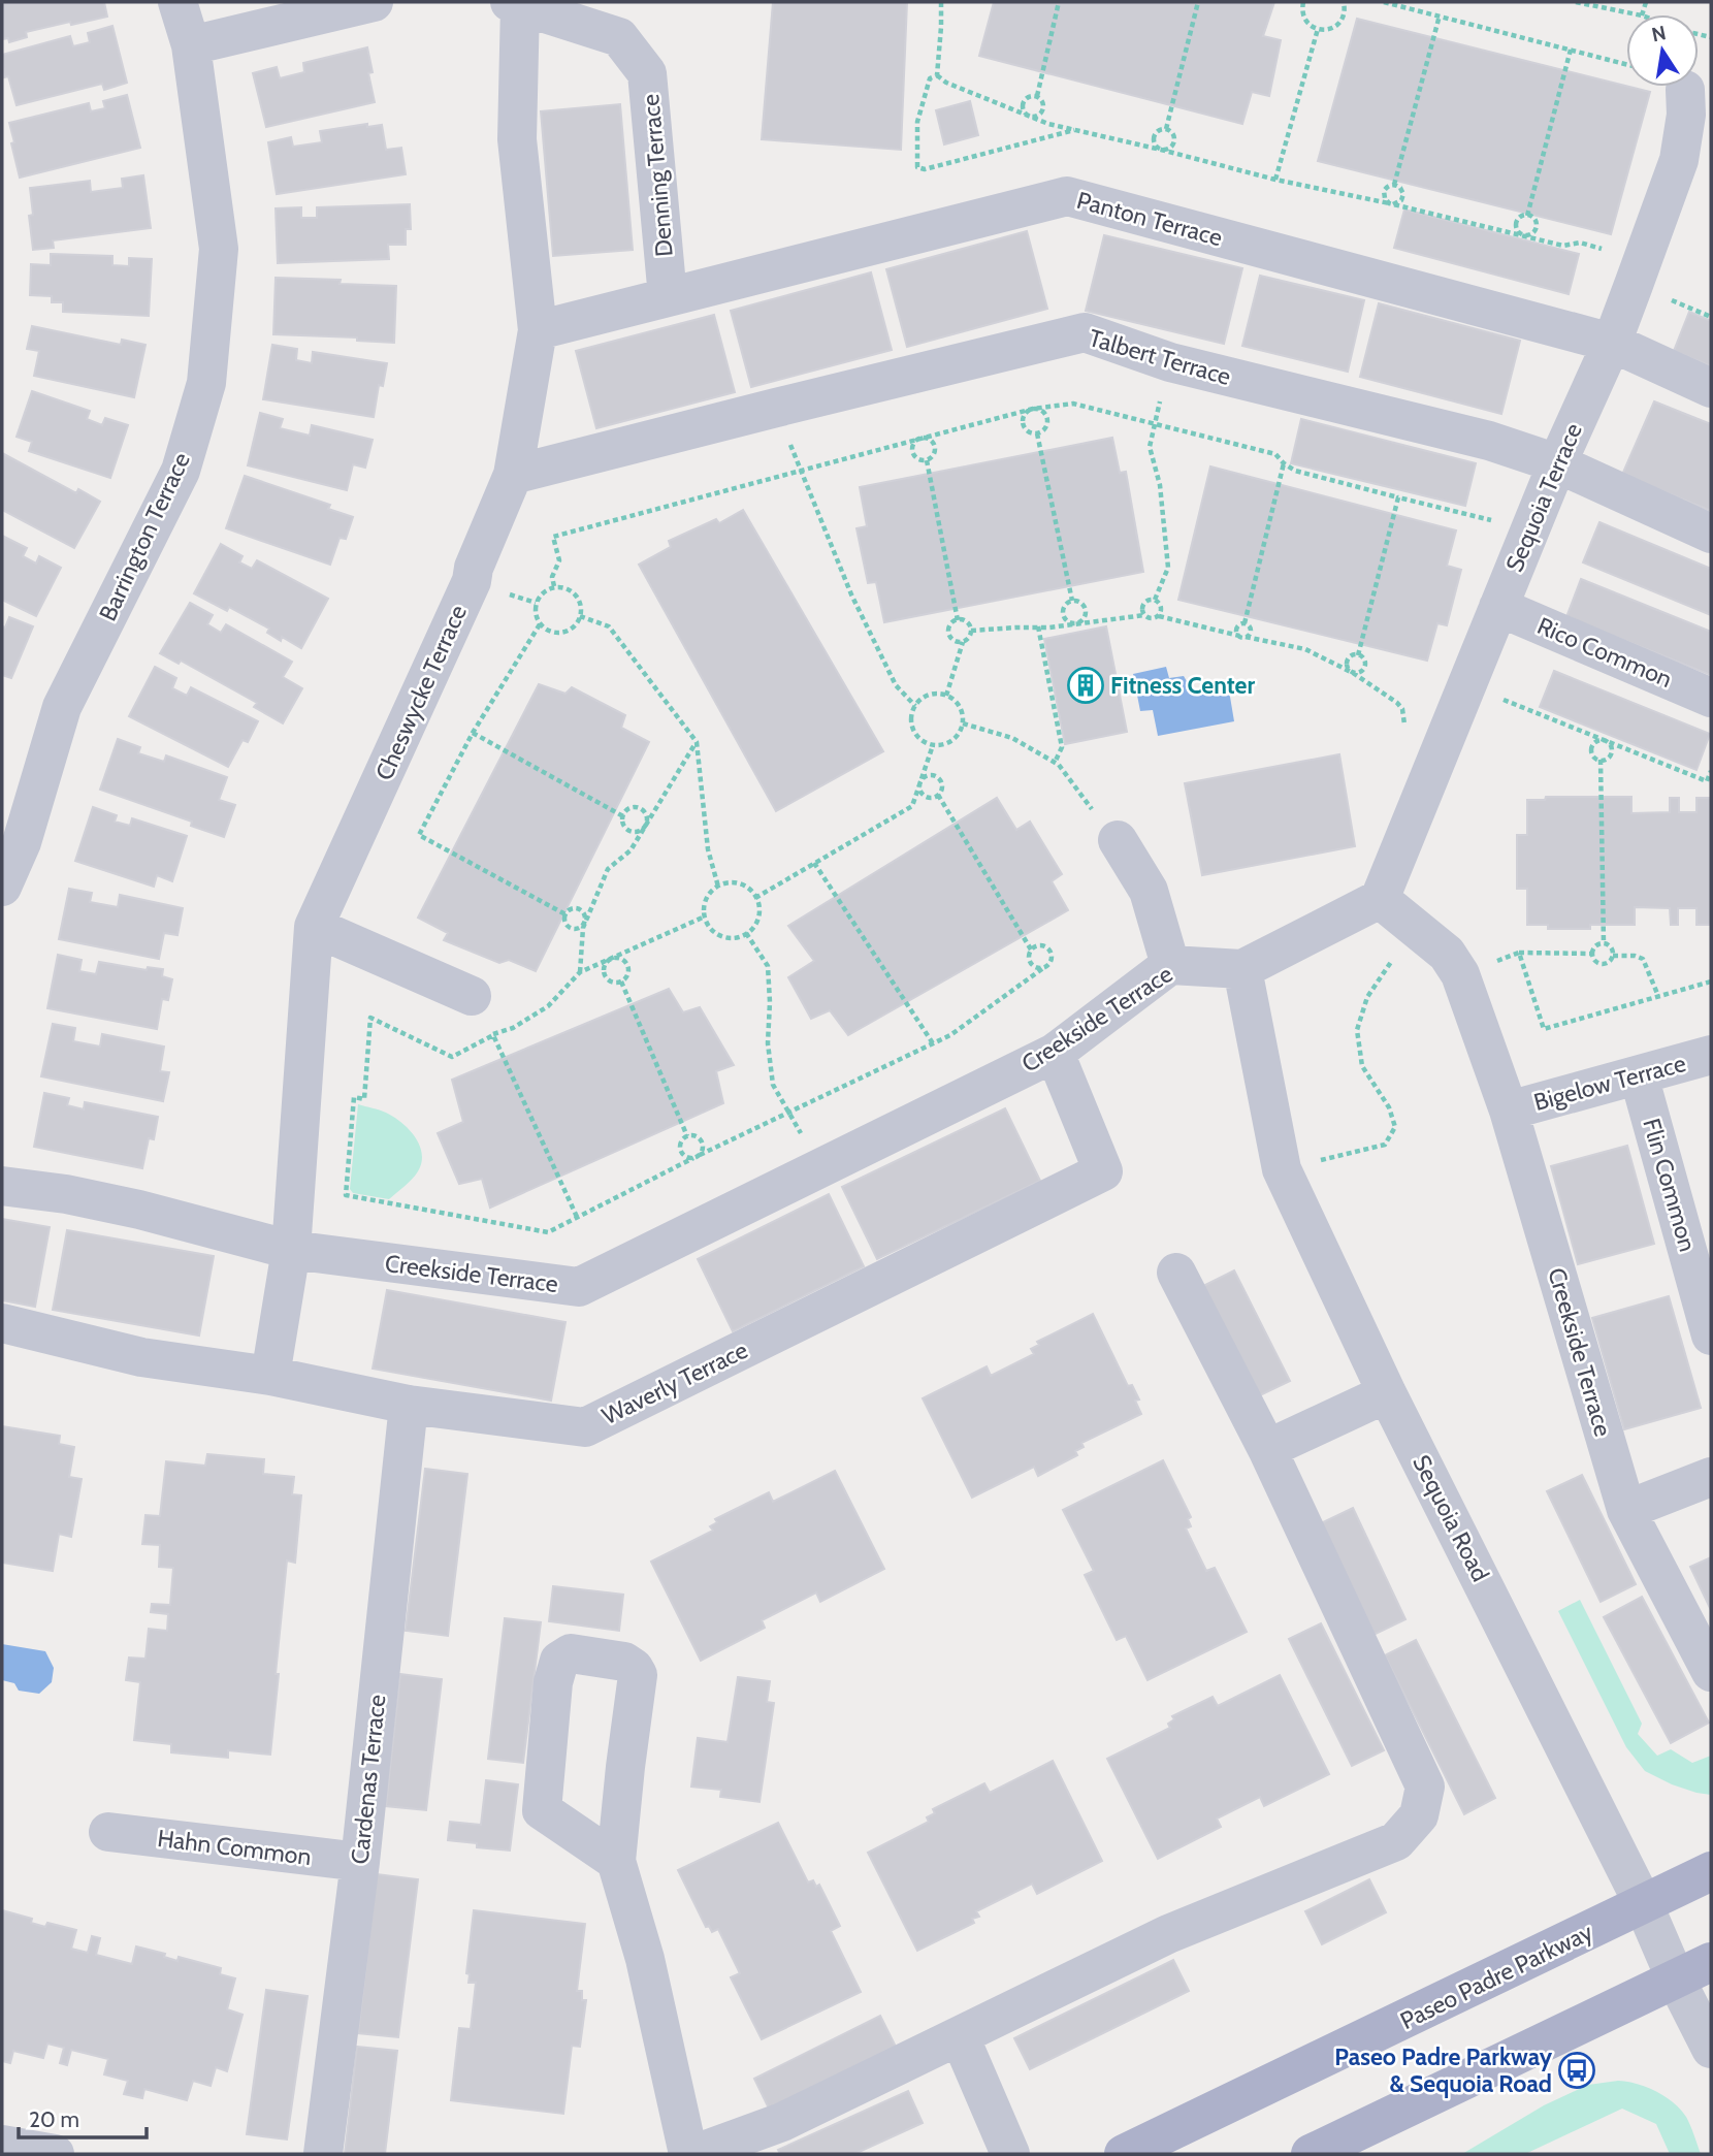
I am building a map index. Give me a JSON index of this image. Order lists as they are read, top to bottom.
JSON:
{
  "streets": {
    "main road": ["Paseo Padre Parkway"],
    "street": [
      "Denning Terrace",
      "Panton Terrace",
      "Talbert Terrace",
      "Sequoia Terrace",
      "Barrington Terrace",
      "Rico Common",
      "Cheswycke Terrace",
      "Creekside Terrace",
      "Bigelow Terrace",
      "Flin Common",
      "Waverly Terrace",
      "Sequoia Road",
      "Cardenas Terrace",
      "Hahn Common"
    ]
  },
  "crossings": [
    ["Denning Terrace", "Panton Terrace"],
    ["Denning Terrace", "Cheswycke Terrace"],
    ["Panton Terrace", "Sequoia Terrace"],
    ["Panton Terrace", "Cheswycke Terrace"],
    ["Talbert Terrace", "Sequoia Terrace"],
    ["Talbert Terrace", "Cheswycke Terrace"],
    ["Sequoia Terrace", "Rico Common"],
    ["Sequoia Terrace", "Creekside Terrace"],
    ["Cheswycke Terrace", "Creekside Terrace"],
    ["Cheswycke Terrace", "Waverly Terrace"],
    ["Creekside Terrace", "Bigelow Terrace"],
    ["Creekside Terrace", "Waverly Terrace"],
    ["Creekside Terrace", "Sequoia Road"],
    ["Bigelow Terrace", "Flin Common"],
    ["Waverly Terrace", "Cardenas Terrace"],
    ["Sequoia Road", "Paseo Padre Parkway"],
    ["Cardenas Terrace", "Hahn Common"]
  ],
  "places": {
    "building": ["Fitness Center"],
    "bus stop": ["Paseo Padre Parkway & Sequoia Road"]
  },
  "scale_bar": "20 m",
  "north": "top"
}
